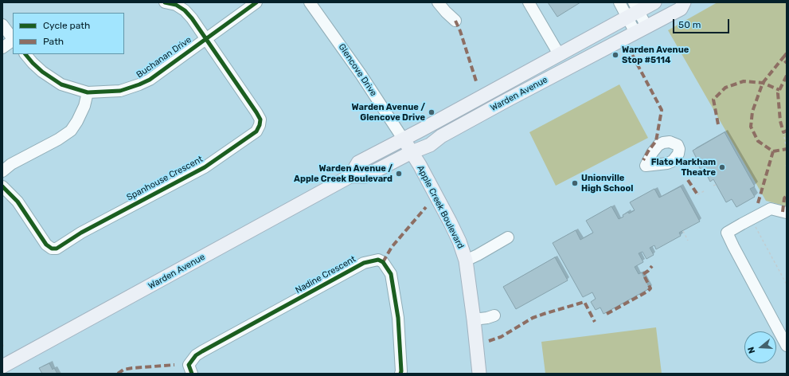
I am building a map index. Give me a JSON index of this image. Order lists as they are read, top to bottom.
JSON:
{
  "streets": {
    "main road": ["Warden Avenue", "Apple Creek Boulevard"],
    "street": [
      "Buchanan Drive",
      "Glencove Drive",
      "Spanhouse Crescent",
      "Nadine Crescent"
    ]
  },
  "crossings": [
    ["Buchanan Drive", "Spanhouse Crescent"],
    ["Glencove Drive", "Warden Avenue"],
    ["Glencove Drive", "Apple Creek Boulevard"],
    ["Warden Avenue", "Apple Creek Boulevard"]
  ],
  "places": [
    "Warden Avenue Stop #5114",
    "Warden Avenue / Glencove Drive",
    "Flato Markham Theatre",
    "Warden Avenue / Apple Creek Boulevard",
    "Unionville High School"
  ],
  "legend": ["Cycle path", "Path"],
  "scale_bar": "50 m",
  "north": "left"
}
